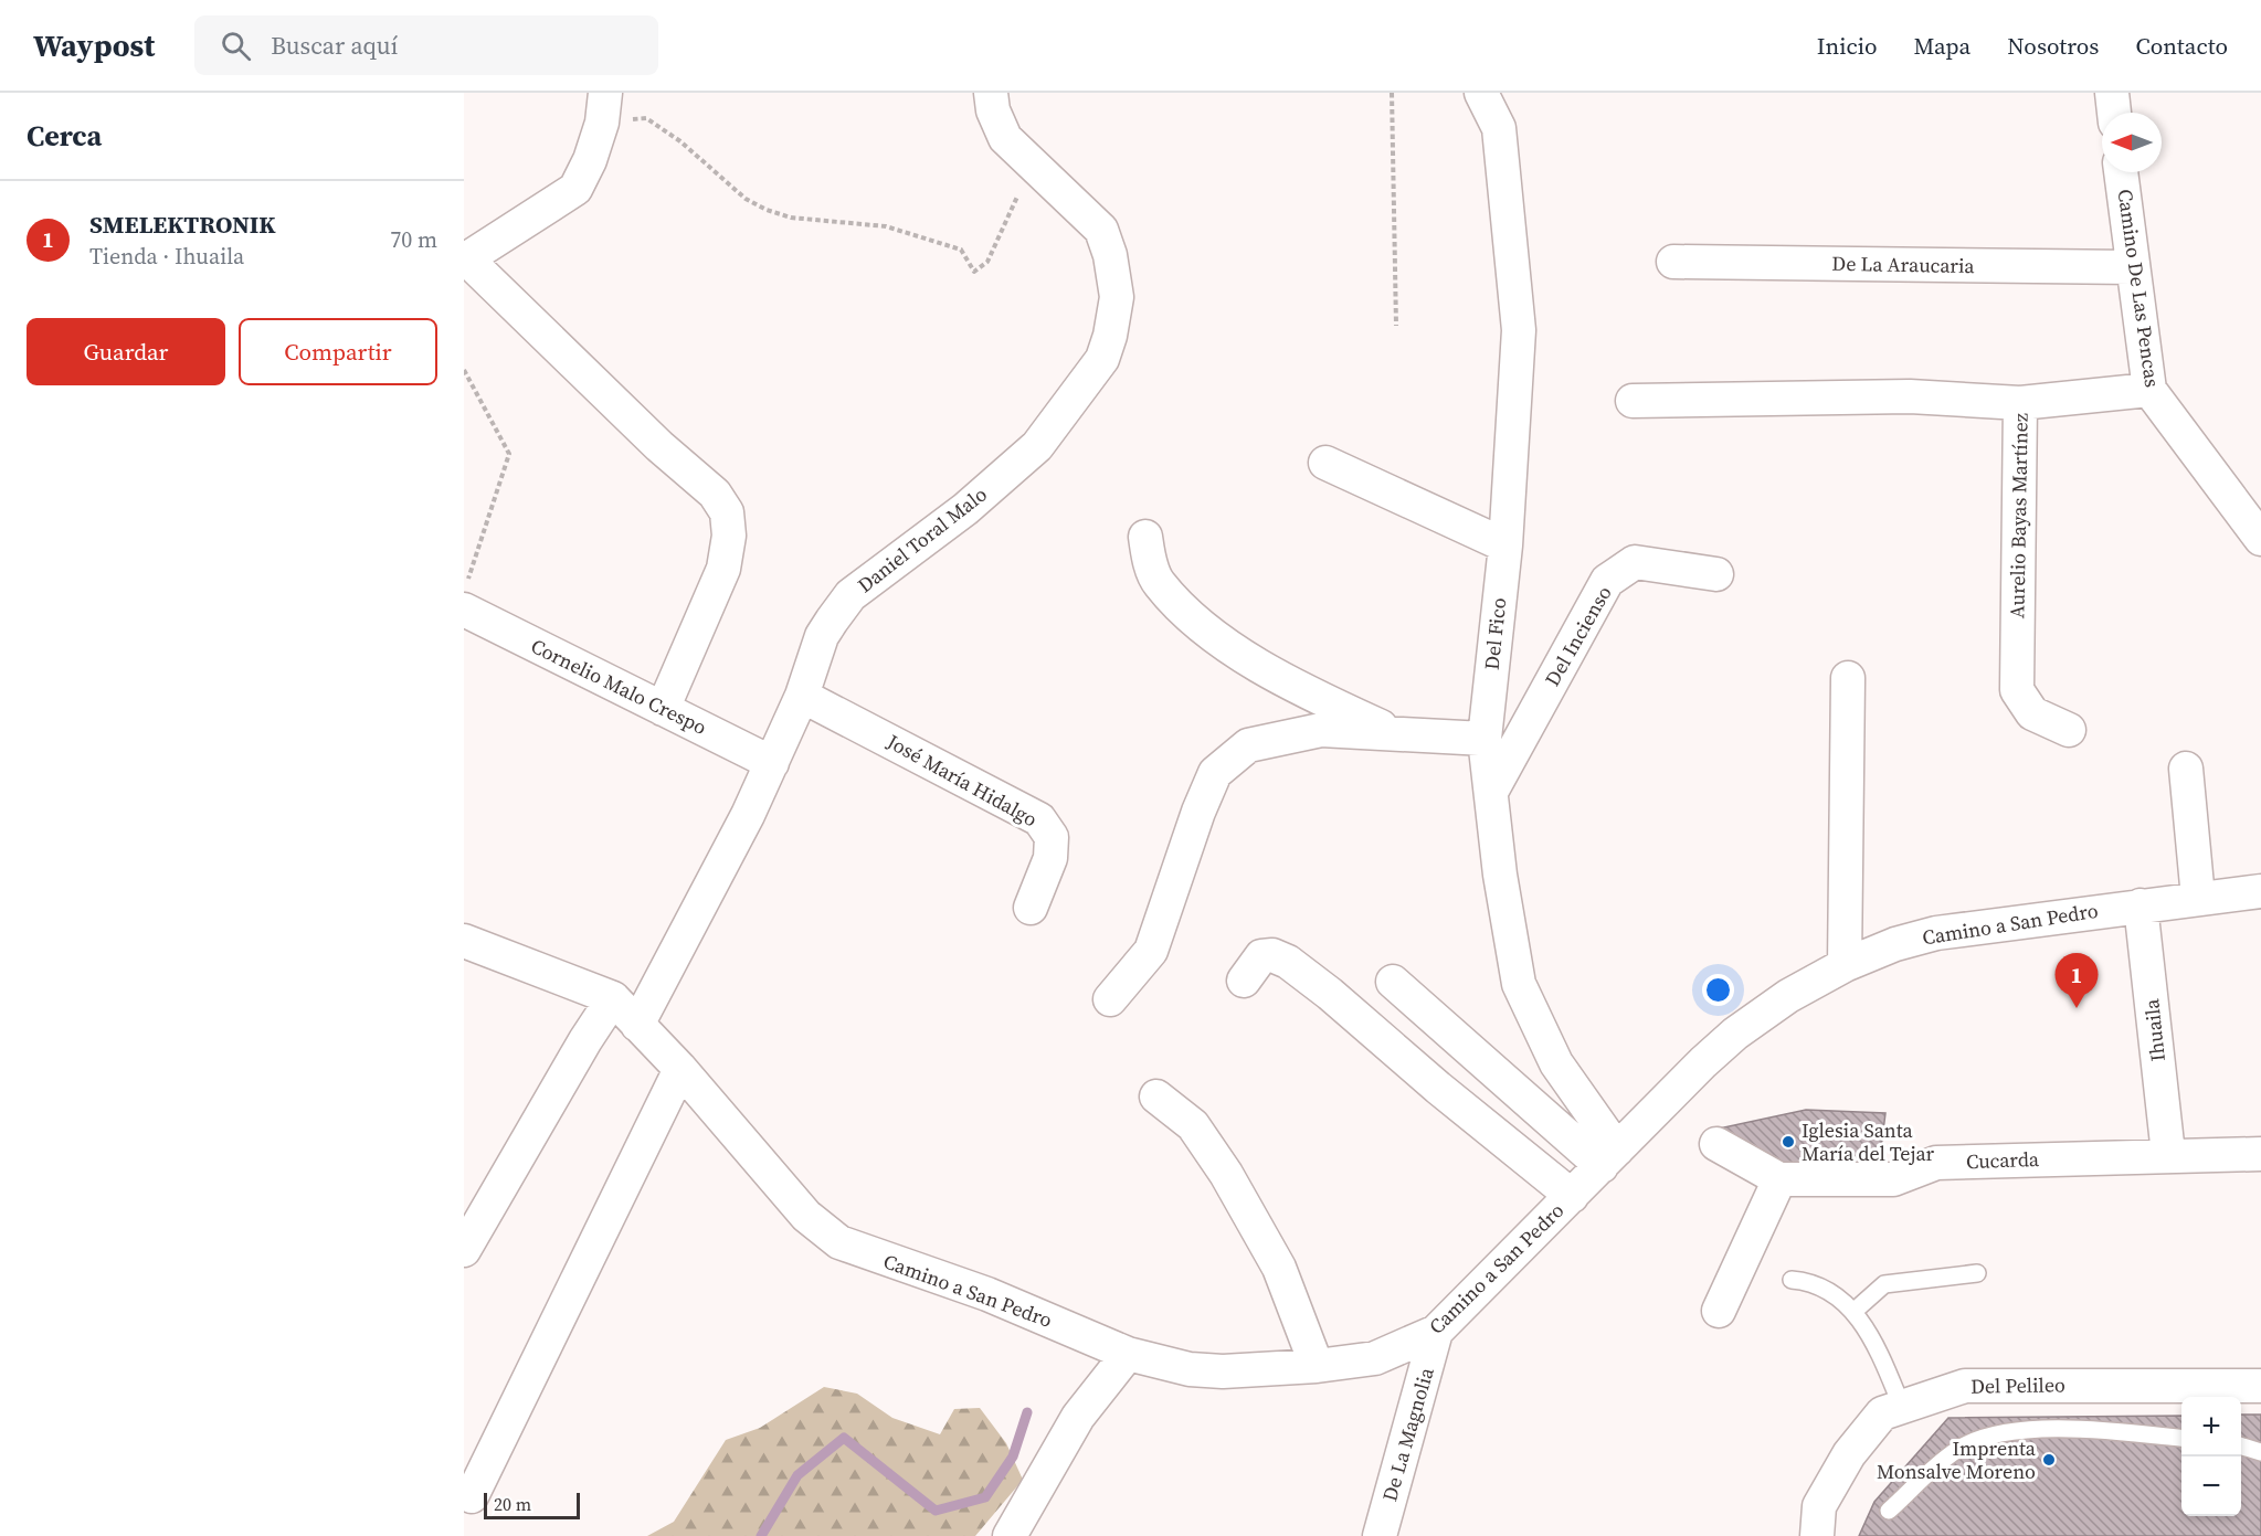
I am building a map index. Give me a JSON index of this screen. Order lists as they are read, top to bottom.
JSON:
{
  "streets": {
    "street": [
      "De La Araucaria",
      "Camino De Las Pencas",
      "Aurelio Bayas Martínez",
      "Daniel Toral Malo",
      "Del Fico",
      "Del Incienso",
      "Cornelio Malo Crespo",
      "José María Hidalgo",
      "Camino a San Pedro",
      "Ihuaila",
      "Cucarda",
      "Del Pelileo",
      "De La Magnolia"
    ]
  },
  "crossings": [
    ["De La Araucaria", "Camino De Las Pencas"],
    ["Camino De Las Pencas", "Aurelio Bayas Martínez"],
    ["Daniel Toral Malo", "Cornelio Malo Crespo"],
    ["Daniel Toral Malo", "José María Hidalgo"],
    ["Daniel Toral Malo", "Camino a San Pedro"],
    ["Del Fico", "Del Incienso"],
    ["Del Fico", "Camino a San Pedro"],
    ["Camino a San Pedro", "Ihuaila"],
    ["Camino a San Pedro", "De La Magnolia"],
    ["Ihuaila", "Cucarda"]
  ],
  "places": ["Iglesia Santa María del Tejar", "Imprenta Monsalve Moreno"],
  "scale_bar": "20 m",
  "north": "left",
  "page": {
    "header": "Waypost",
    "search": "Buscar aquí",
    "nav": [
      "Inicio",
      "Mapa",
      "Nosotros",
      "Contacto"
    ],
    "heading": "Cerca",
    "list": [
      {
        "mark": "1",
        "name": "SMELEKTRONIK",
        "note": "Tienda · Ihuaila",
        "value": "70 m"
      }
    ],
    "buttons": ["Guardar", "Compartir"],
    "pins": "1",
    "map_buttons": ["+", "−"],
    "scale": "20 m"
  }
}
